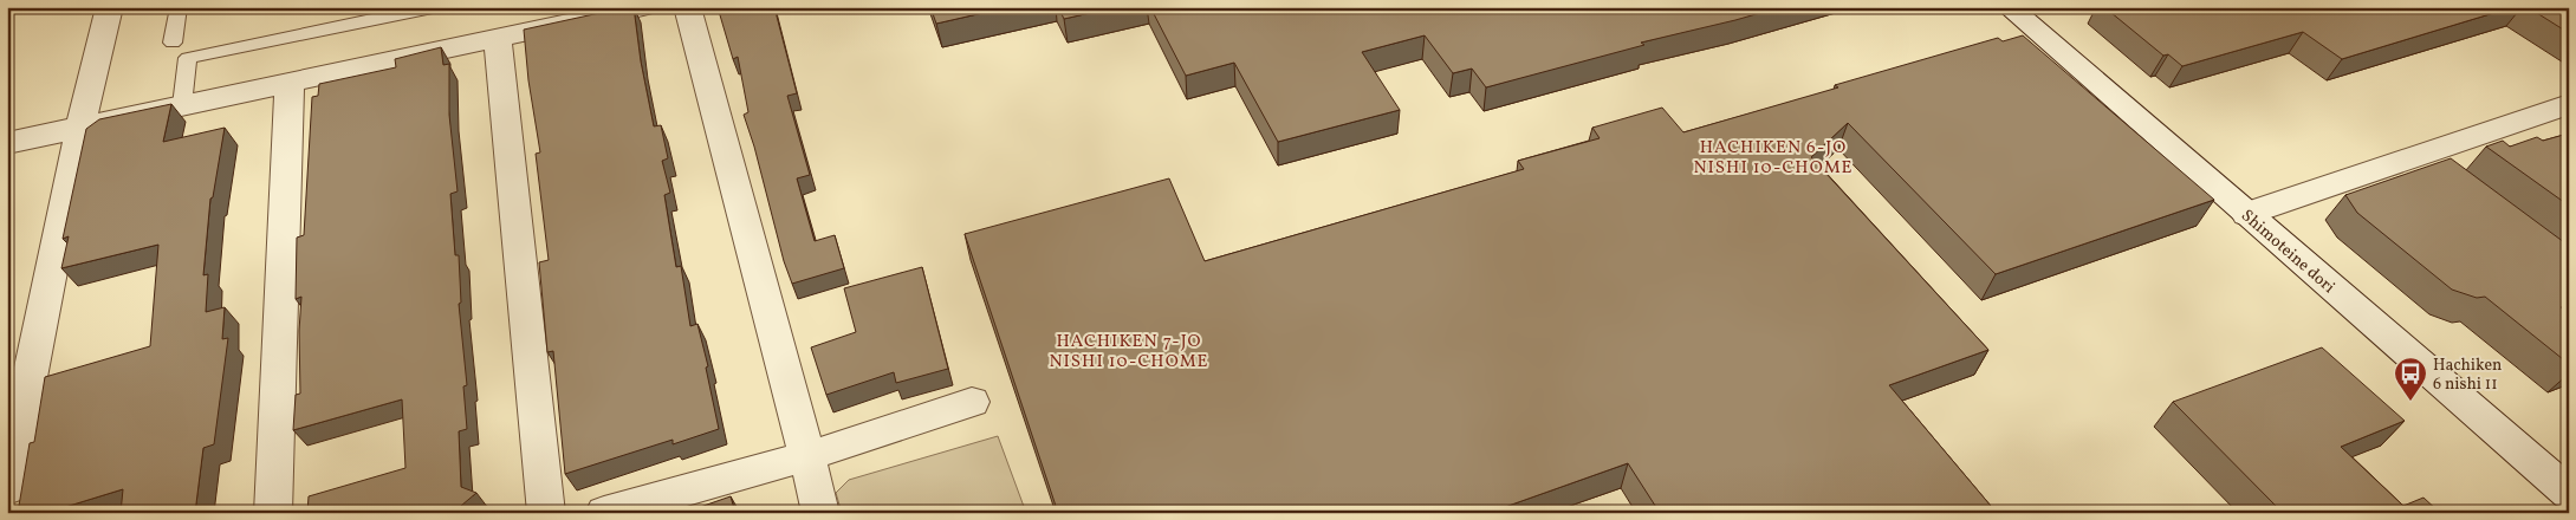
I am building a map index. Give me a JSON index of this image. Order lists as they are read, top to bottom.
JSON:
{
  "streets": {
    "street": ["Shimoteine dori"]
  },
  "districts": ["HACHIKEN 6-JO NISHI 10-CHOME", "HACHIKEN 7-JO NISHI 10-CHOME"],
  "places": {
    "bus stop": ["Hachiken 6 nishi 11"]
  }
}
